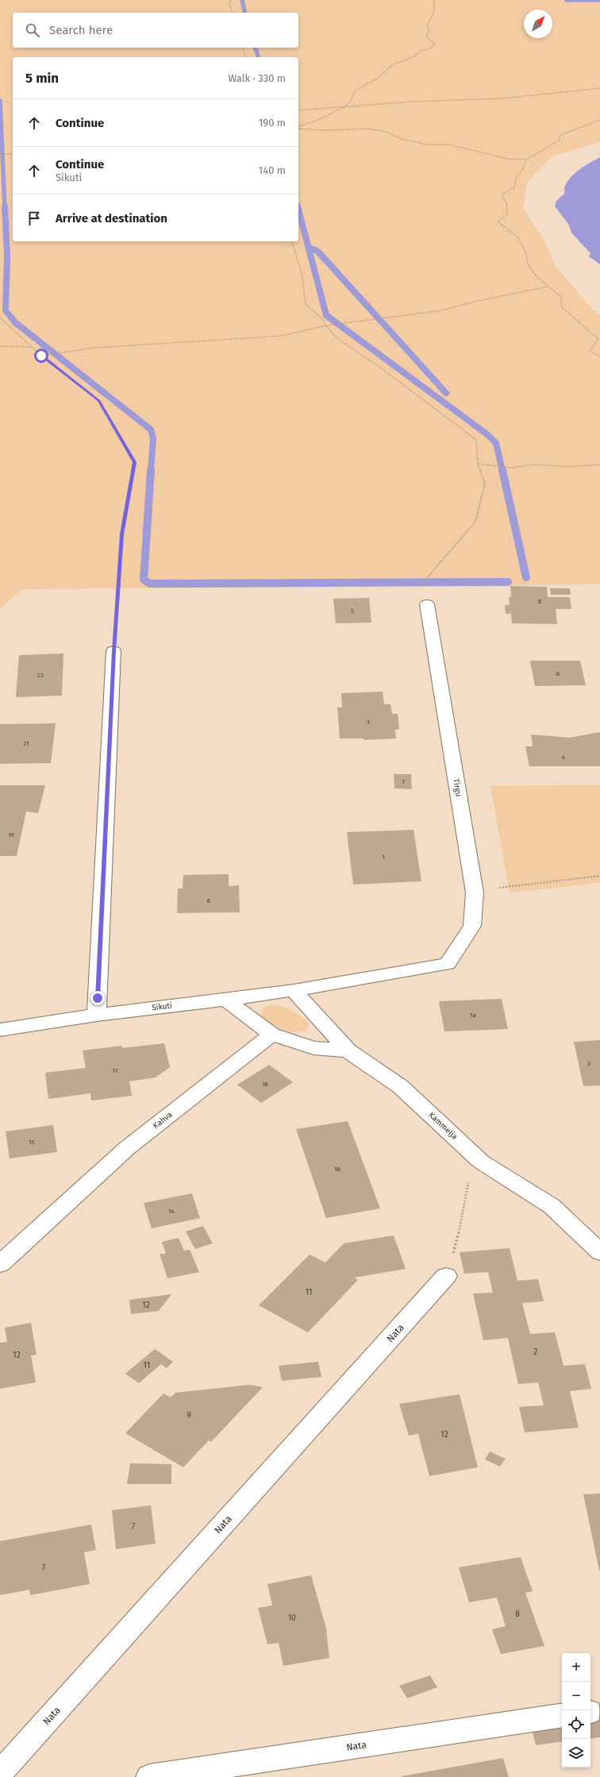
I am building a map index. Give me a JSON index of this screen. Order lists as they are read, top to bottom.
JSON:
{
  "streets": {
    "street": [
      "Tirgu",
      "Sikuti",
      "Kahva",
      "Kammelja",
      "Nata"
    ]
  },
  "crossings": [
    ["Tirgu", "Kammelja"]
  ],
  "house_numbers": [
    "8",
    "5",
    "6",
    "23",
    "3",
    "21",
    "4",
    "1",
    "19",
    "1",
    "6",
    "1a",
    "3",
    "17",
    "16",
    "15",
    "16",
    "14",
    "11",
    "12",
    "2",
    "12",
    "11",
    "9",
    "12",
    "7",
    "7",
    "8",
    "10"
  ],
  "north": "top right",
  "page": {
    "search": "Search here",
    "heading": ["5 min", "Walk · 330 m"],
    "list": [
      ["Continue", "190 m"],
      ["Continue", "Sikuti", "140 m"],
      "Arrive at destination"
    ],
    "map_buttons": ["+", "−"]
  }
}
